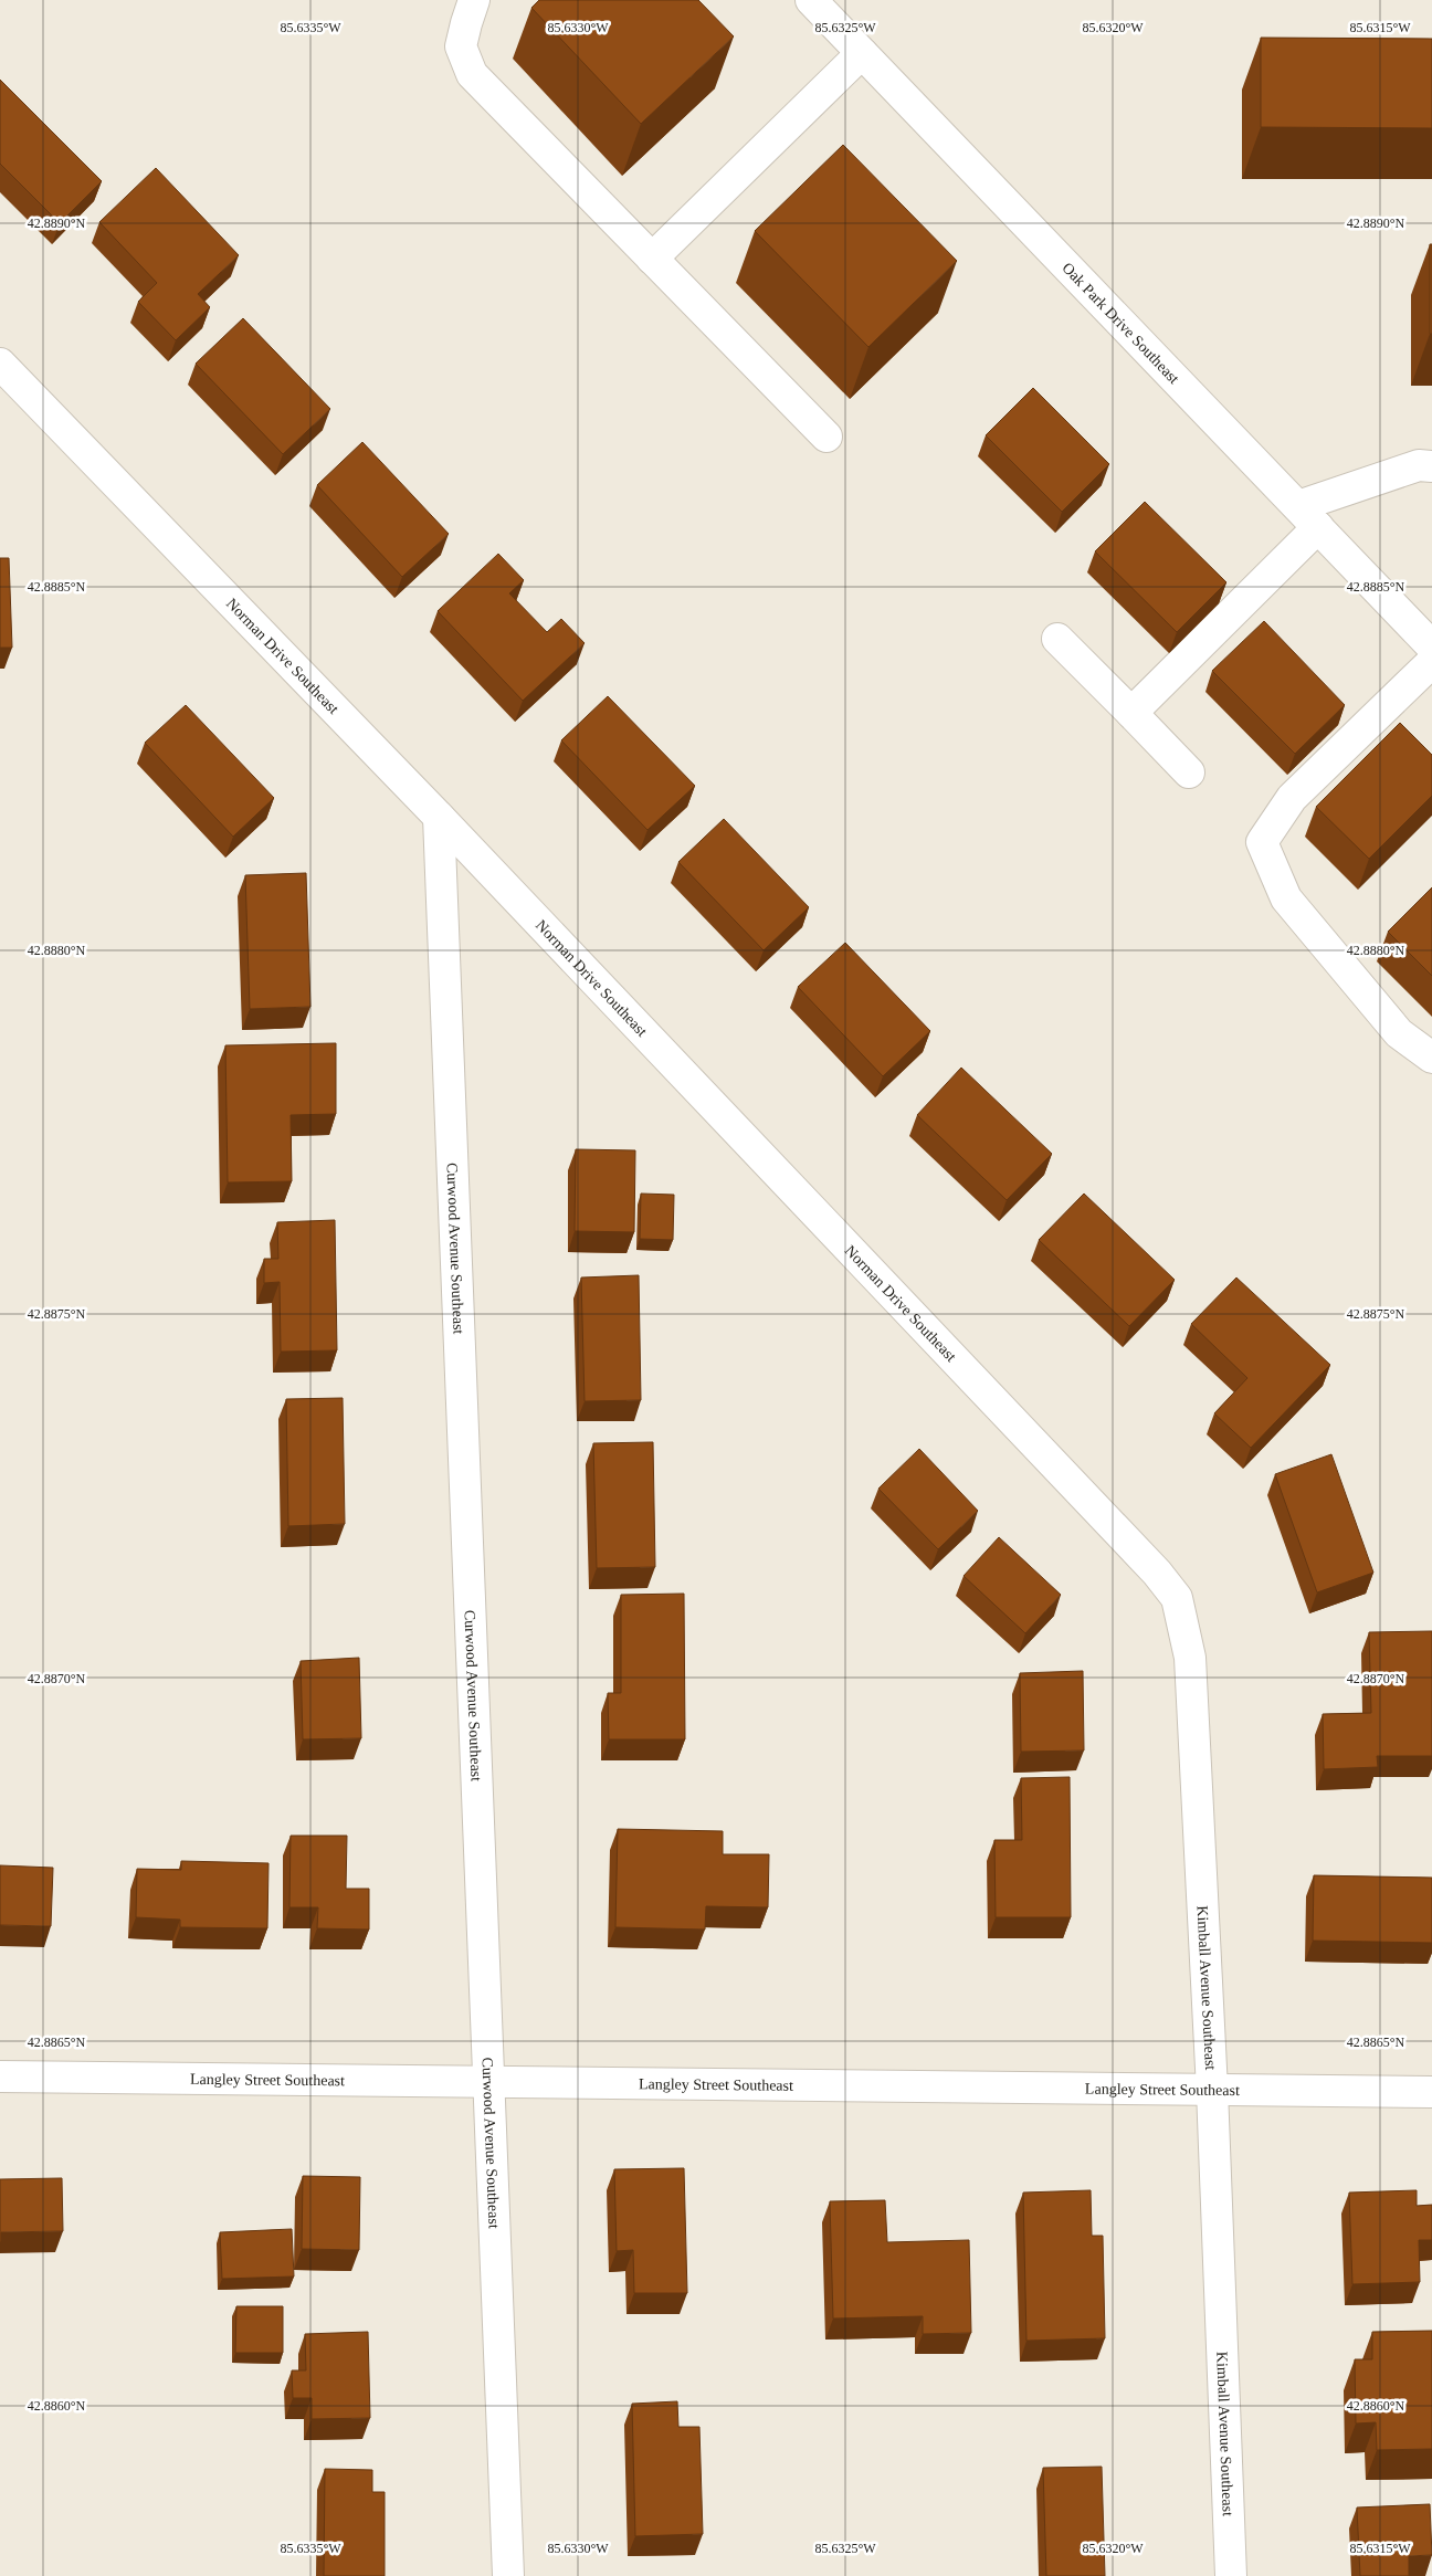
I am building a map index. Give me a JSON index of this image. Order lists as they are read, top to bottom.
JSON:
{
  "streets": {
    "street": [
      "Oak Park Drive Southeast",
      "Norman Drive Southeast",
      "Curwood Avenue Southeast",
      "Kimball Avenue Southeast",
      "Langley Street Southeast"
    ]
  },
  "crossings": [
    ["Norman Drive Southeast", "Curwood Avenue Southeast"],
    ["Norman Drive Southeast", "Kimball Avenue Southeast"],
    ["Curwood Avenue Southeast", "Langley Street Southeast"],
    ["Kimball Avenue Southeast", "Langley Street Southeast"]
  ],
  "coordinates": [
    "85.6335°W",
    "85.6330°W",
    "85.6325°W",
    "85.6320°W",
    "85.6315°W",
    "42.8890°N",
    "42.8885°N",
    "42.8880°N",
    "42.8875°N",
    "42.8870°N",
    "42.8865°N",
    "42.8860°N"
  ]
}
